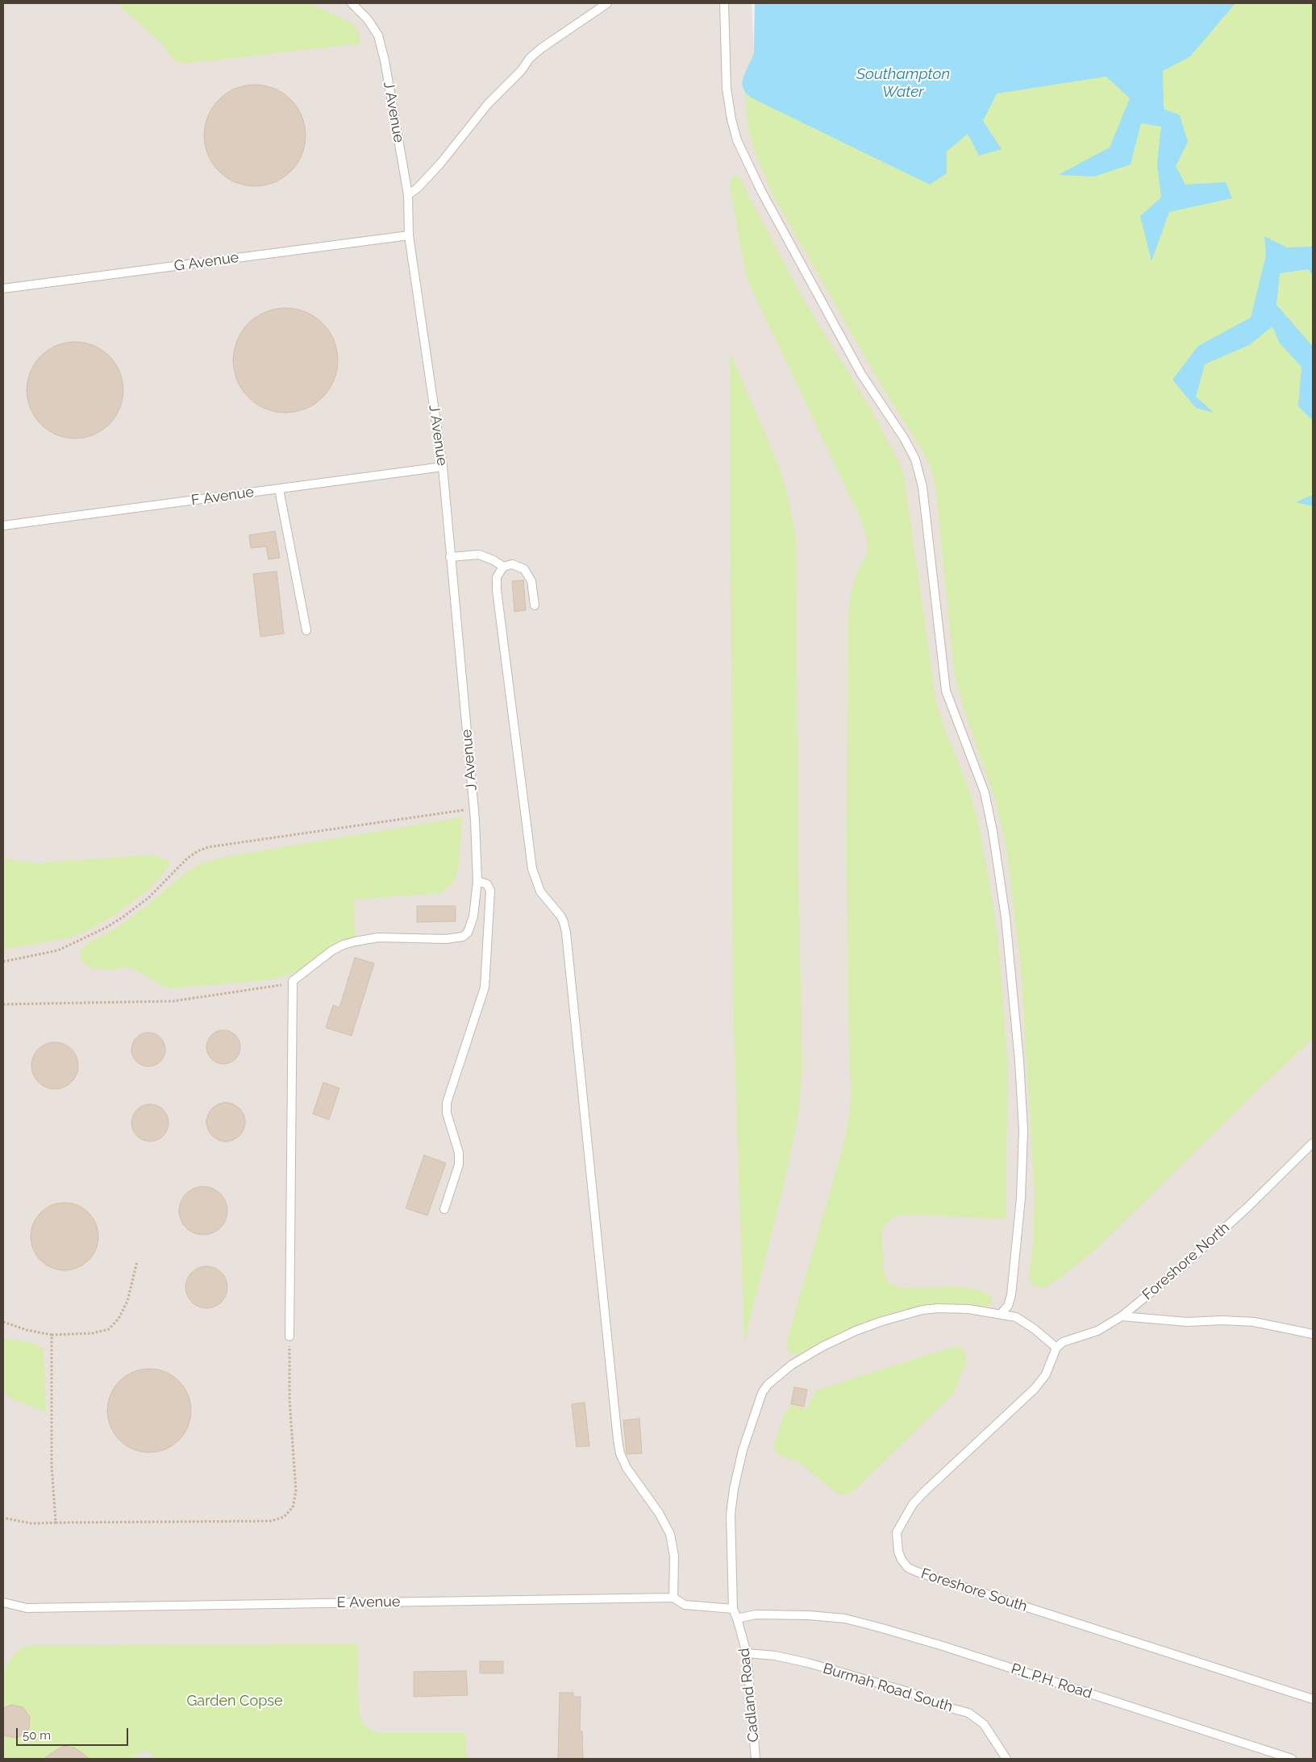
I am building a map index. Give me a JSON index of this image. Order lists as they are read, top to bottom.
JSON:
{
  "streets": {
    "lane": [
      "J Avenue",
      "G Avenue",
      "F Avenue",
      "Foreshore North",
      "Foreshore South",
      "E Avenue",
      "P.L.P.H. Road",
      "Burmah Road South",
      "Cadland Road"
    ]
  },
  "crossings": [
    ["J Avenue", "G Avenue"],
    ["J Avenue", "F Avenue"],
    ["Foreshore North", "Foreshore South"],
    ["E Avenue", "Cadland Road"],
    ["P.L.P.H. Road", "Cadland Road"],
    ["Burmah Road South", "Cadland Road"]
  ],
  "water": ["Southampton Water"],
  "parks": ["Garden Copse"],
  "scale_bar": "50 m"
}
